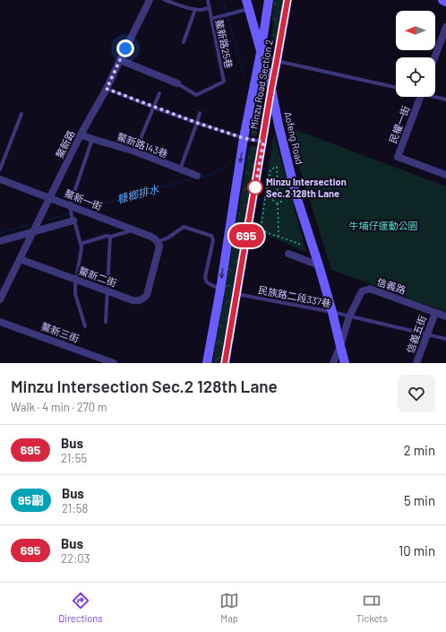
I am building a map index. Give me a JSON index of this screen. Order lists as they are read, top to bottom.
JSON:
{
  "streets": {
    "street": [
      "Minzu Road Section 2",
      "民權一街",
      "Aofeng Road",
      "鰲新路",
      "鰲新路143巷",
      "鰲新一街",
      "鰲新二街",
      "信義路",
      "鰲新三街",
      "信義五街"
    ],
    "lane": ["鰲新路25巷", "民族路二段337巷"]
  },
  "crossings": [
    ["Minzu Road Section 2", "Aofeng Road"],
    ["Minzu Road Section 2", "民族路二段337巷"],
    ["Aofeng Road", "信義路"],
    ["Aofeng Road", "民族路二段337巷"],
    ["鰲新路", "鰲新路143巷"],
    ["鰲新路", "鰲新一街"],
    ["鰲新路", "鰲新二街"],
    ["鰲新一街", "鰲新二街"],
    ["信義路", "民族路二段337巷"],
    ["信義路", "信義五街"],
    ["民族路二段337巷", "信義五街"]
  ],
  "water": ["槺榔排水"],
  "parks": ["牛埔仔運動公園"],
  "places": ["Minzu Intersection Sec.2 128th Lane"],
  "lines": ["bus line 695"],
  "north": "left",
  "page": {
    "on_map": "695",
    "heading": ["Minzu Intersection Sec.2 128th Lane", "Walk · 4 min · 270 m"],
    "list": [
      {
        "mark": "695",
        "name": "Bus",
        "note": "21:55",
        "value": "2 min"
      },
      {
        "mark": "95副",
        "name": "Bus",
        "note": "21:58",
        "value": "5 min"
      },
      {
        "mark": "695",
        "name": "Bus",
        "note": "22:03",
        "value": "10 min"
      }
    ],
    "tabs": ["Directions", "Map", "Tickets"]
  }
}
